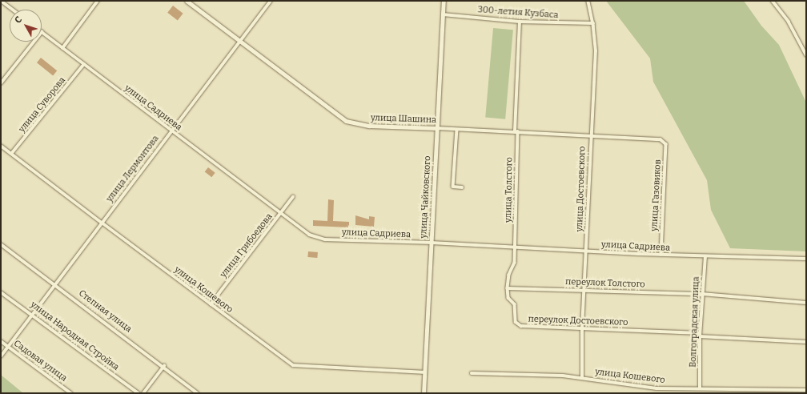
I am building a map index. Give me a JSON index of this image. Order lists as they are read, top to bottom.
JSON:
{
  "streets": {
    "main road": ["улица Шашина", "улица Чайковского"],
    "street": [
      "300-летия Кузбаса",
      "улица Суворова",
      "улица Садриева",
      "улица Лермонтова",
      "улица Достоевского",
      "улица Толстого",
      "улица Газовиков",
      "улица Грибоедова",
      "переулок Толстого",
      "улица Кошевого",
      "Степная улица",
      "переулок Достоевского",
      "Волгоградская улица",
      "улица Народная Стройка",
      "Садовая улица"
    ]
  },
  "crossings": [
    ["300-летия Кузбаса", "улица Достоевского"],
    ["300-летия Кузбаса", "улица Толстого"],
    ["300-летия Кузбаса", "улица Чайковского"],
    ["улица Суворова", "улица Садриева"],
    ["улица Суворова", "улица Кошевого"],
    ["улица Садриева", "улица Лермонтова"],
    ["улица Садриева", "улица Достоевского"],
    ["улица Садриева", "улица Толстого"],
    ["улица Садриева", "улица Газовиков"],
    ["улица Садриева", "улица Чайковского"],
    ["улица Садриева", "улица Грибоедова"],
    ["улица Садриева", "переулок Достоевского"],
    ["улица Садриева", "Волгоградская улица"],
    ["улица Шашина", "улица Лермонтова"],
    ["улица Шашина", "улица Достоевского"],
    ["улица Шашина", "улица Толстого"],
    ["улица Шашина", "улица Газовиков"],
    ["улица Шашина", "улица Чайковского"],
    ["улица Лермонтова", "улица Кошевого"],
    ["улица Лермонтова", "Степная улица"],
    ["улица Лермонтова", "улица Народная Стройка"],
    ["улица Лермонтова", "Садовая улица"],
    ["улица Достоевского", "переулок Толстого"],
    ["улица Достоевского", "улица Кошевого"],
    ["улица Достоевского", "переулок Достоевского"],
    ["улица Толстого", "переулок Достоевского"],
    ["улица Чайковского", "улица Кошевого"],
    ["улица Грибоедова", "улица Кошевого"],
    ["переулок Толстого", "переулок Достоевского"],
    ["переулок Толстого", "Волгоградская улица"],
    ["улица Кошевого", "Волгоградская улица"],
    ["переулок Достоевского", "Волгоградская улица"]
  ],
  "north": "top left"
}
